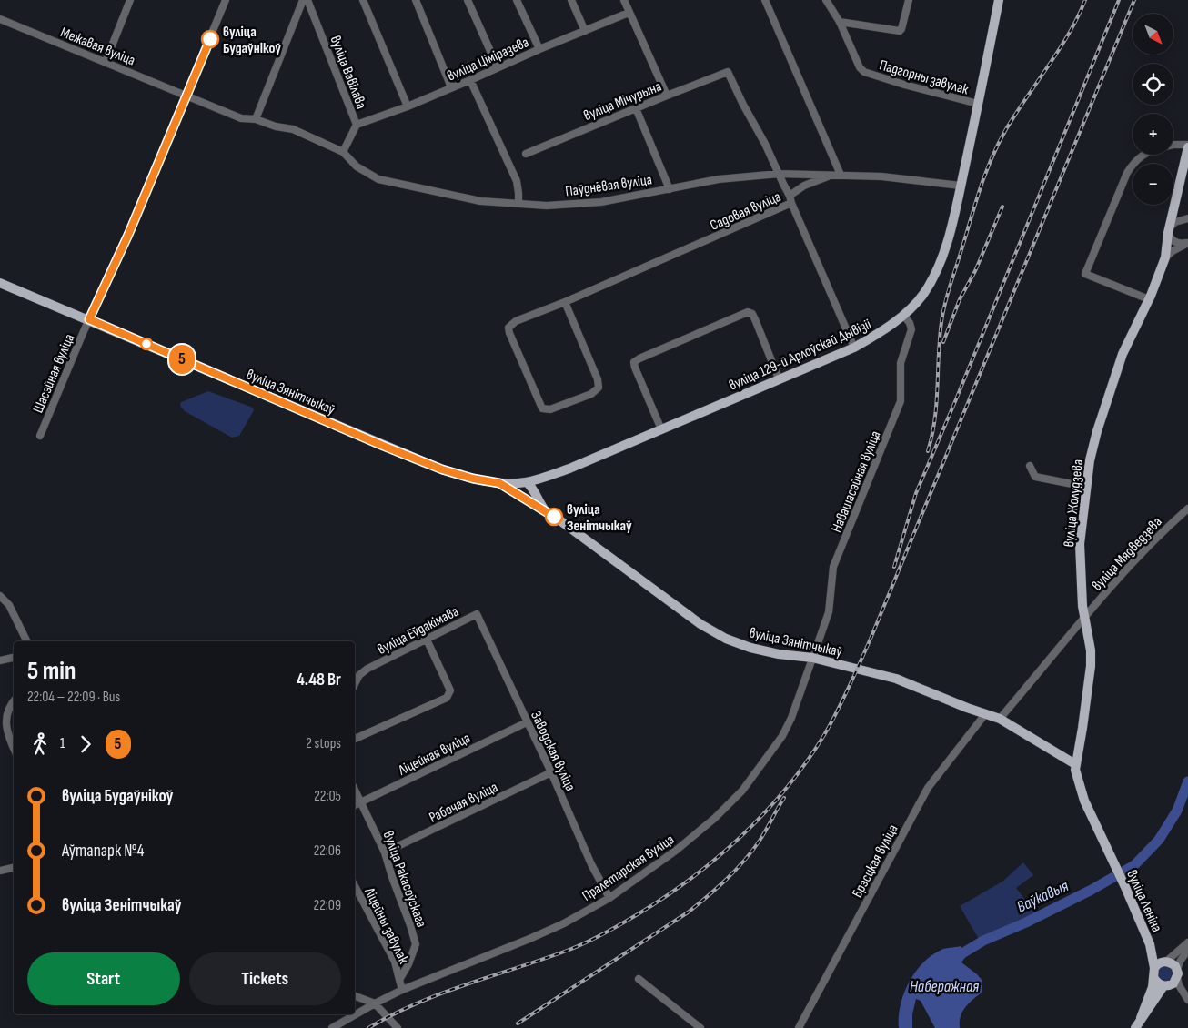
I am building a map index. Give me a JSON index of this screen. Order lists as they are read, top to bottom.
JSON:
{
  "streets": {
    "main road": [
      "вуліца 129-й Арлоўскай Дывізіі",
      "вуліца Зянітчыкаў",
      "вуліца Жолудзева",
      "вуліца Леніна"
    ],
    "street": [
      "Межавая вуліца",
      "вуліца Ціміразева",
      "вуліца Вавілава",
      "Падгорны завулак",
      "вуліца Мічурына",
      "Паўднёвая вуліца",
      "Садовая вуліца",
      "Шасэйная вуліца",
      "Навашасэйная вуліца",
      "вуліца Мядведзева",
      "вуліца Еўдакімава",
      "Заводская вуліца",
      "Ліцейная вуліца",
      "Рабочая вуліца",
      "Брэсцкая вуліца",
      "Пралетарская вуліца",
      "вуліца Ракасоўскага",
      "Ліцейны завулак"
    ]
  },
  "crossings": [
    ["Межавая вуліца", "вуліца Вавілава"],
    ["Межавая вуліца", "Паўднёвая вуліца"],
    ["Межавая вуліца", "Шасэйная вуліца"],
    ["вуліца Ціміразева", "вуліца Вавілава"],
    ["вуліца Вавілава", "Паўднёвая вуліца"],
    ["Падгорны завулак", "вуліца 129-й Арлоўскай Дывізіі"],
    ["вуліца Мічурына", "Паўднёвая вуліца"],
    ["Паўднёвая вуліца", "вуліца 129-й Арлоўскай Дывізіі"],
    ["Садовая вуліца", "вуліца 129-й Арлоўскай Дывізіі"],
    ["вуліца 129-й Арлоўскай Дывізіі", "вуліца Зянітчыкаў"],
    ["вуліца 129-й Арлоўскай Дывізіі", "Навашасэйная вуліца"],
    ["Шасэйная вуліца", "вуліца Зянітчыкаў"],
    ["вуліца Зянітчыкаў", "Навашасэйная вуліца"],
    ["вуліца Зянітчыкаў", "вуліца Жолудзева"],
    ["вуліца Зянітчыкаў", "Брэсцкая вуліца"],
    ["вуліца Зянітчыкаў", "Пралетарская вуліца"],
    ["Навашасэйная вуліца", "Пралетарская вуліца"],
    ["вуліца Жолудзева", "вуліца Мядведзева"],
    ["вуліца Жолудзева", "вуліца Леніна"],
    ["вуліца Еўдакімава", "Заводская вуліца"],
    ["Заводская вуліца", "Ліцейная вуліца"],
    ["Заводская вуліца", "Рабочая вуліца"],
    ["Заводская вуліца", "Пралетарская вуліца"],
    ["Ліцейная вуліца", "вуліца Ракасоўскага"],
    ["Рабочая вуліца", "вуліца Ракасоўскага"],
    ["вуліца Ракасоўскага", "Ліцейны завулак"]
  ],
  "water": ["Ваўкавыя", "Наберажная"],
  "places": ["вуліца Будаўнікоў", "вуліца Зенітчыкаў"],
  "lines": ["bus line 5"],
  "north": "bottom right",
  "page": {
    "on_map": "5",
    "map_buttons": ["+", "−"],
    "heading": ["5 min", "22:04 – 22:09 · Bus", "4.48 Br"],
    "legs": ["1", "5", "2 stops"],
    "list": [
      {
        "name": "вуліца Будаўнікоў",
        "value": "22:05"
      },
      {
        "name": "Аўтапарк №4",
        "value": "22:06"
      },
      {
        "name": "вуліца Зенітчыкаў",
        "value": "22:09"
      }
    ],
    "buttons": ["Start", "Tickets"]
  }
}
